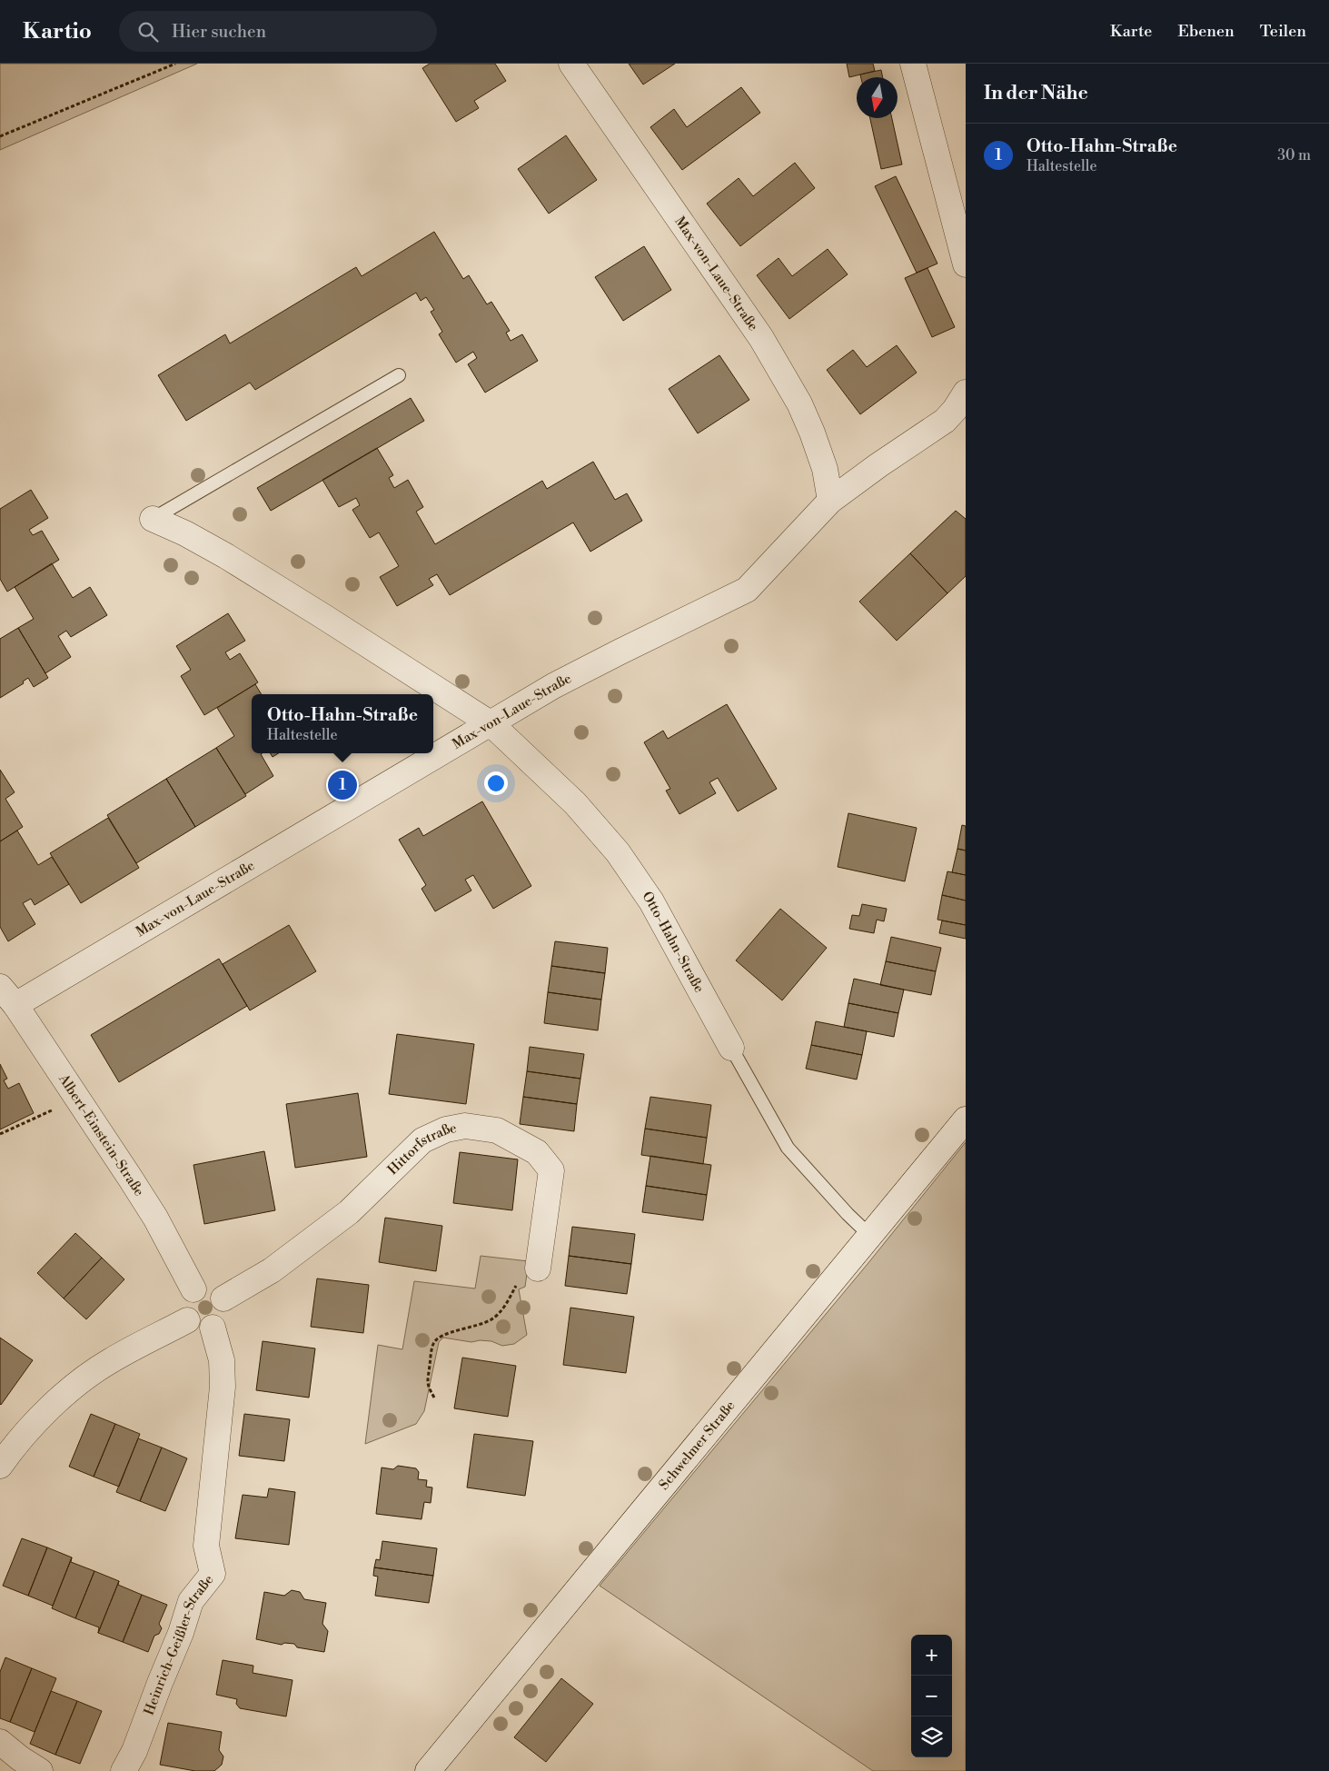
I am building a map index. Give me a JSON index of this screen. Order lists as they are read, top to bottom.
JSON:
{
  "streets": {
    "street": [
      "Max-von-Laue-Straße",
      "Otto-Hahn-Straße",
      "Albert-Einstein-Straße",
      "Hittorfstraße",
      "Schwelmer Straße",
      "Heinrich-Geißler-Straße"
    ]
  },
  "crossings": [
    ["Max-von-Laue-Straße", "Otto-Hahn-Straße"],
    ["Max-von-Laue-Straße", "Albert-Einstein-Straße"],
    ["Otto-Hahn-Straße", "Schwelmer Straße"],
    ["Albert-Einstein-Straße", "Hittorfstraße"],
    ["Albert-Einstein-Straße", "Heinrich-Geißler-Straße"],
    ["Hittorfstraße", "Heinrich-Geißler-Straße"]
  ],
  "north": "bottom",
  "page": {
    "header": "Kartio",
    "search": "Hier suchen",
    "nav": ["Karte", "Ebenen", "Teilen"],
    "heading": "In der Nähe",
    "list": [
      {
        "mark": "1",
        "name": "Otto-Hahn-Straße",
        "note": "Haltestelle",
        "value": "30 m"
      }
    ],
    "popup": ["Otto-Hahn-Straße", "Haltestelle"],
    "pins": "1",
    "map_buttons": ["+", "−"]
  }
}
